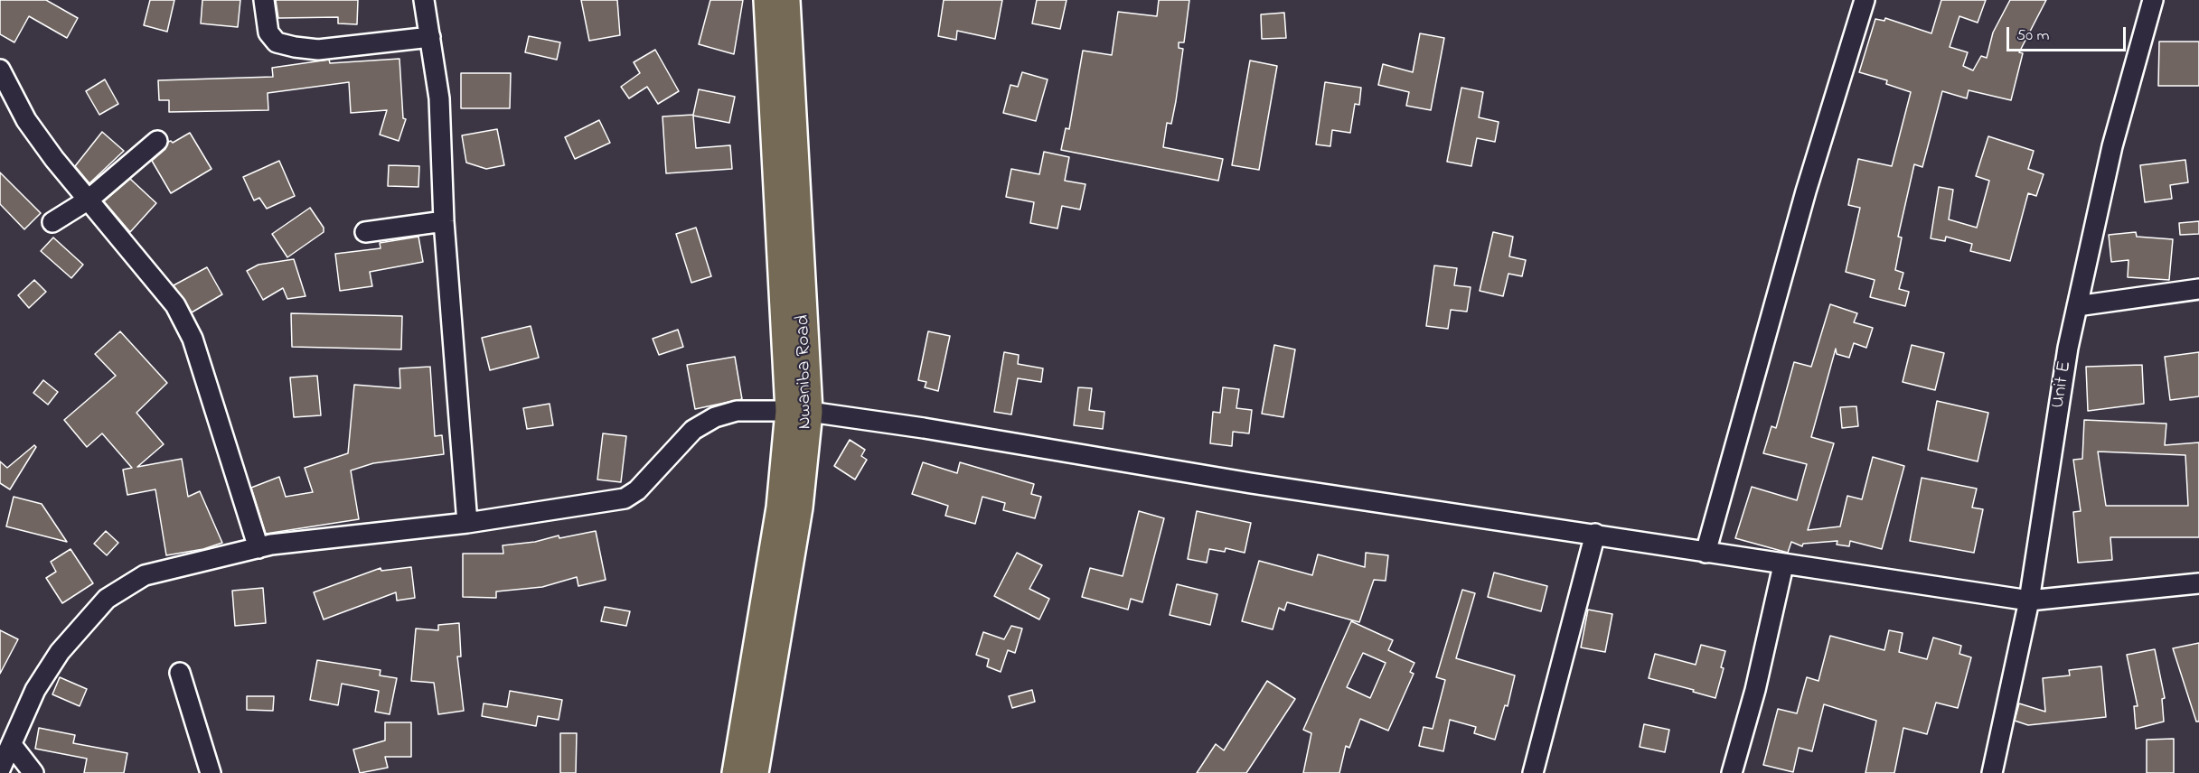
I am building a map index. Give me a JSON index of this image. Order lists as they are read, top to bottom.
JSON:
{
  "streets": {
    "main road": ["Nwaniba Road"],
    "street": ["Unit E"]
  },
  "scale_bar": "50 m"
}
